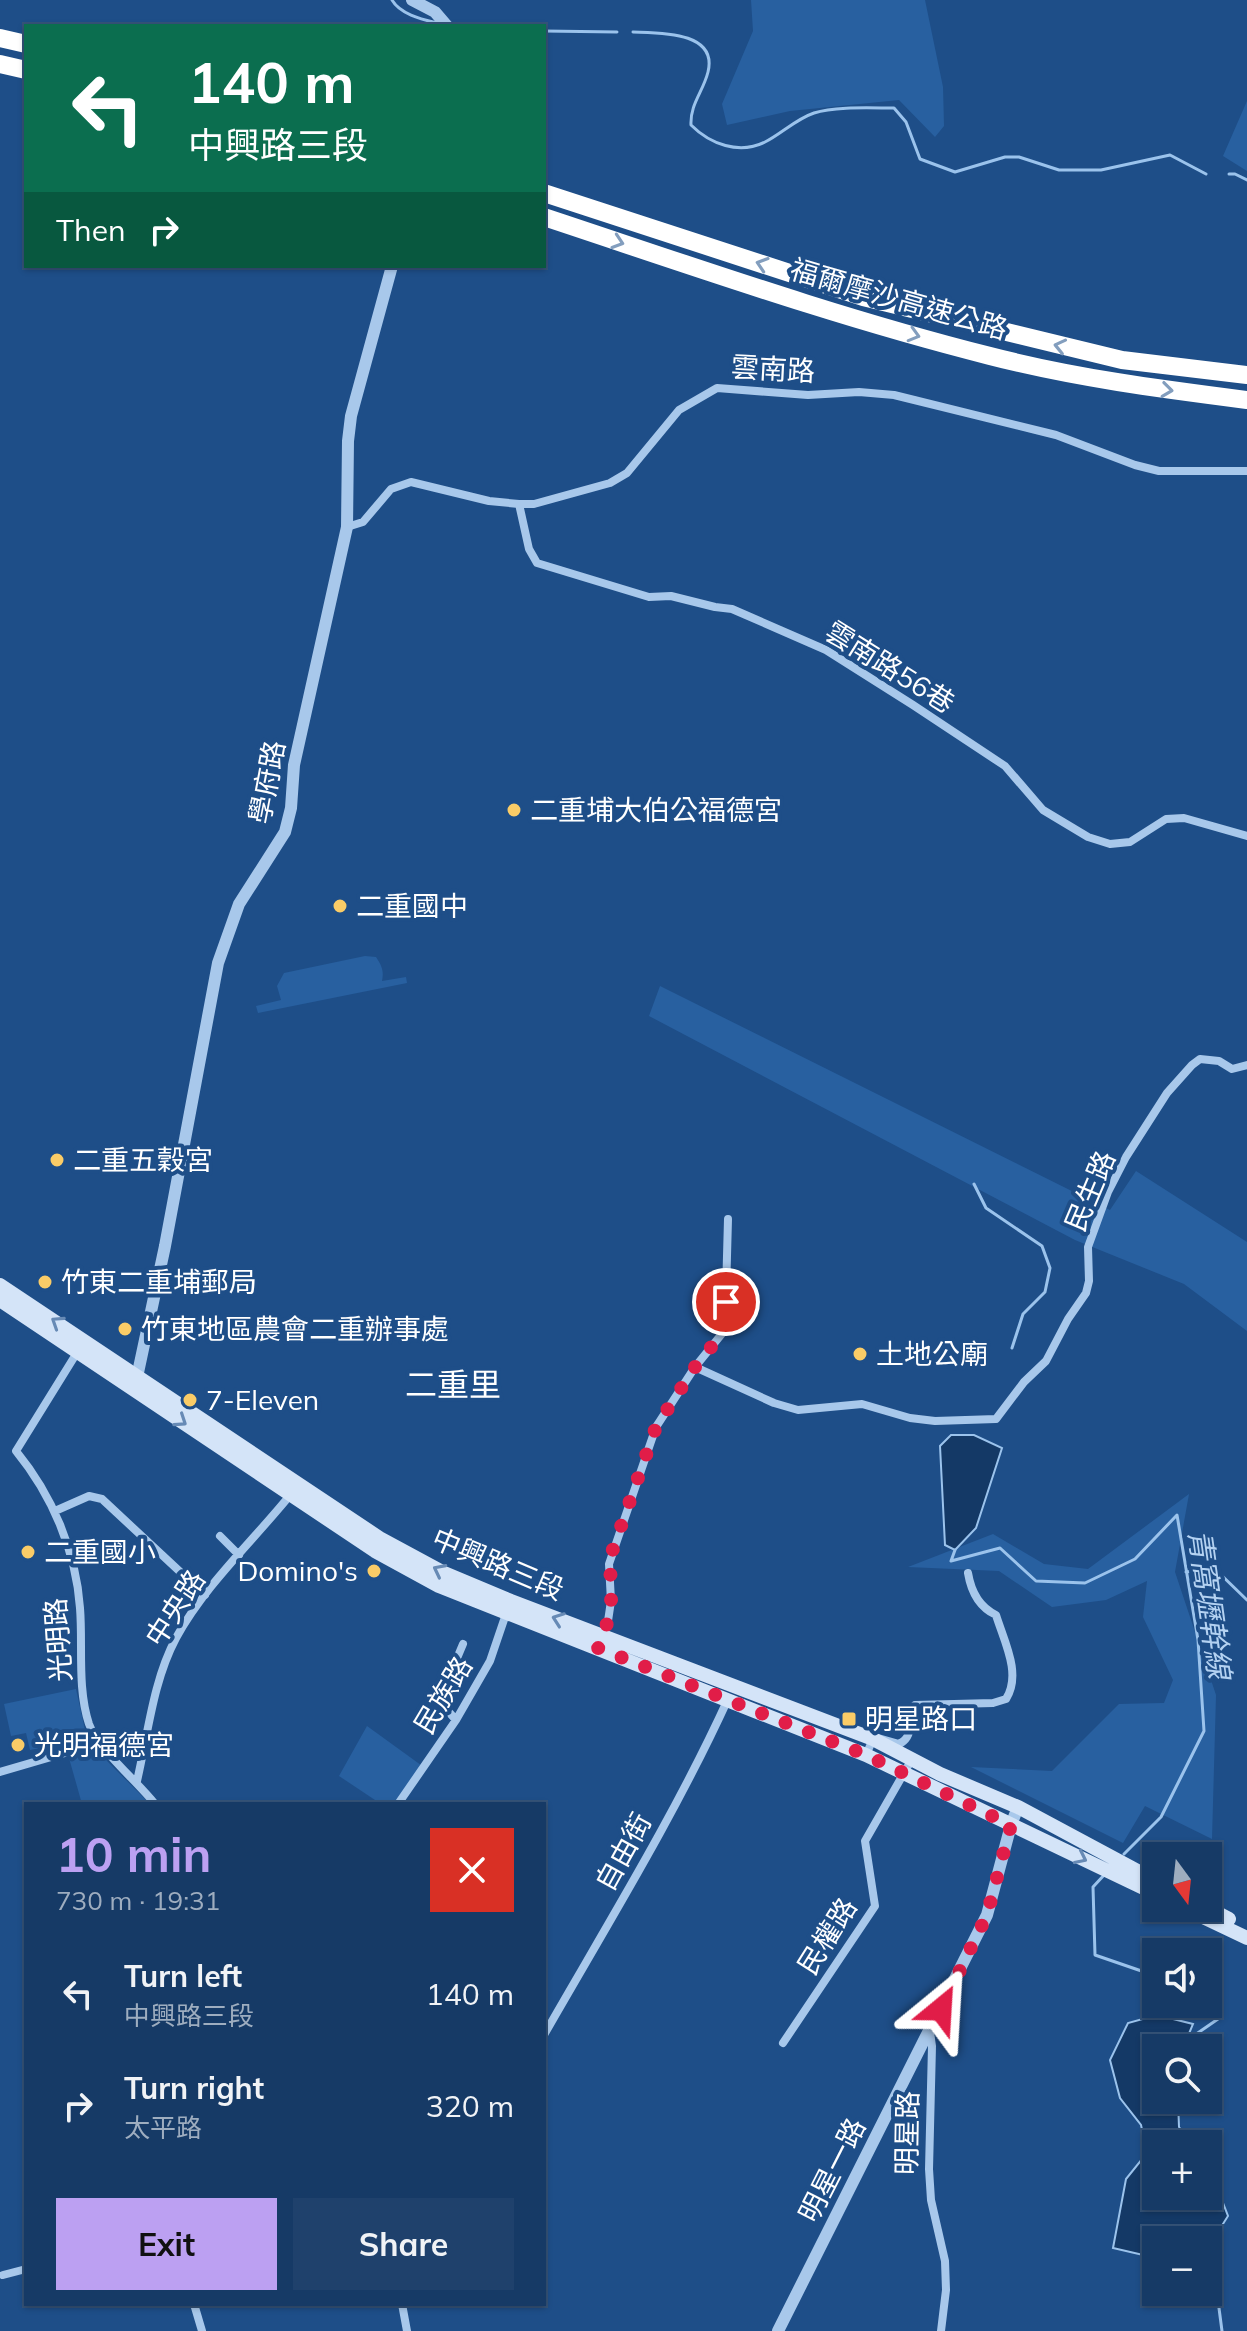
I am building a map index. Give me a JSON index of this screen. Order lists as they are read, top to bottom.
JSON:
{
  "streets": {
    "highway": ["福爾摩沙高速公路"],
    "main road": ["中興路三段"],
    "street": [
      "雲南路",
      "雲南路56巷",
      "學府路",
      "民生路",
      "中央路",
      "光明路",
      "民族路",
      "自由街",
      "民權路",
      "明星路",
      "明星一路"
    ]
  },
  "crossings": [
    ["雲南路", "雲南路56巷"],
    ["雲南路", "學府路"],
    ["學府路", "中興路三段"],
    ["中興路三段", "中央路"],
    ["中興路三段", "光明路"],
    ["中興路三段", "民族路"],
    ["中興路三段", "自由街"],
    ["中興路三段", "民權路"],
    ["中興路三段", "明星路"],
    ["中央路", "光明路"],
    ["明星路", "明星一路"]
  ],
  "districts": ["二重里"],
  "water": ["青窩壢幹線"],
  "places": {
    "other": [
      "二重埔大伯公福德宮",
      "二重國中",
      "二重五穀宮",
      "竹東二重埔郵局",
      "竹東地區農會二重辦事處",
      "土地公廟",
      "7-Eleven",
      "二重國小",
      "Domino's",
      "光明福德宮"
    ],
    "transit": ["明星路口"]
  },
  "north": "bottom",
  "page": {
    "turn": ["140 m", "中興路三段"],
    "then": "Then",
    "heading": ["10 min", "730 m · 19:31"],
    "map_buttons": ["+", "−"],
    "list": [
      {
        "name": "Turn left",
        "note": "中興路三段",
        "value": "140 m"
      },
      {
        "name": "Turn right",
        "note": "太平路",
        "value": "320 m"
      }
    ],
    "buttons": ["Exit", "Share"]
  }
}
